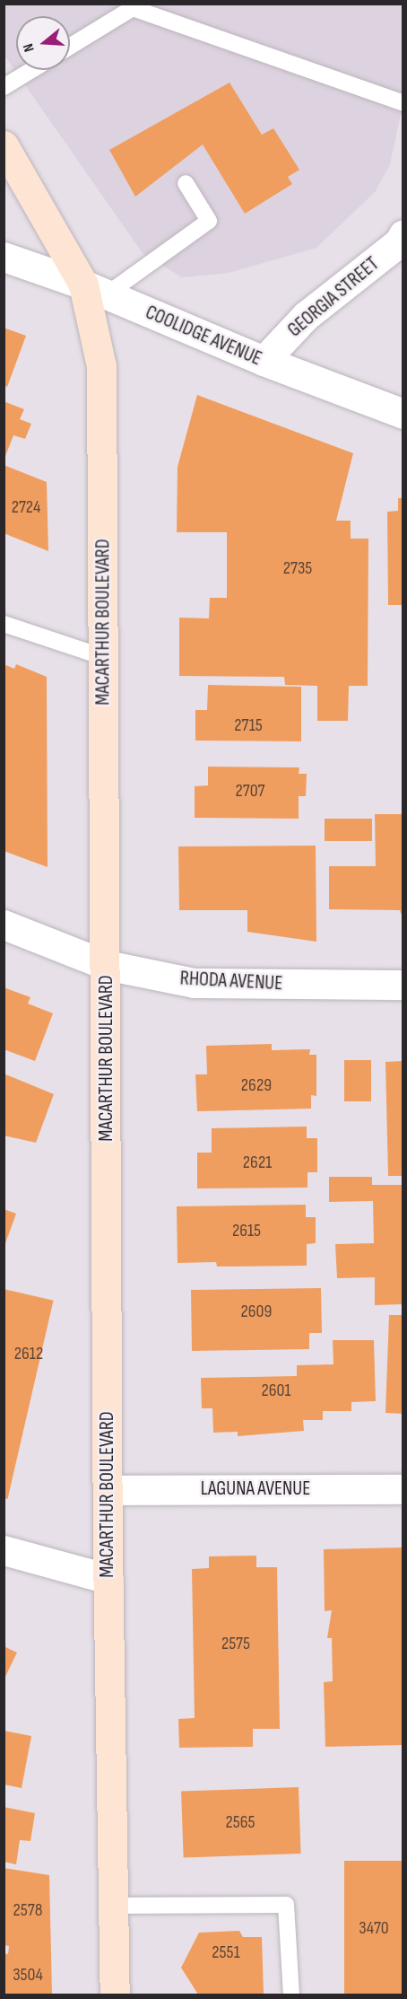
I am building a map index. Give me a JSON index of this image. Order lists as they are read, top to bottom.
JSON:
{
  "streets": {
    "main road": ["MACARTHUR BOULEVARD"],
    "street": [
      "GEORGIA STREET",
      "COOLIDGE AVENUE",
      "RHODA AVENUE",
      "LAGUNA AVENUE"
    ]
  },
  "crossings": [
    ["GEORGIA STREET", "COOLIDGE AVENUE"],
    ["COOLIDGE AVENUE", "MACARTHUR BOULEVARD"],
    ["MACARTHUR BOULEVARD", "RHODA AVENUE"],
    ["MACARTHUR BOULEVARD", "LAGUNA AVENUE"]
  ],
  "house_numbers": [
    "2724",
    "2735",
    "2715",
    "2707",
    "2629",
    "2621",
    "2615",
    "2609",
    "2612",
    "2601",
    "2575",
    "2565",
    "2578",
    "3470",
    "2551",
    "3504"
  ],
  "north": "left"
}
